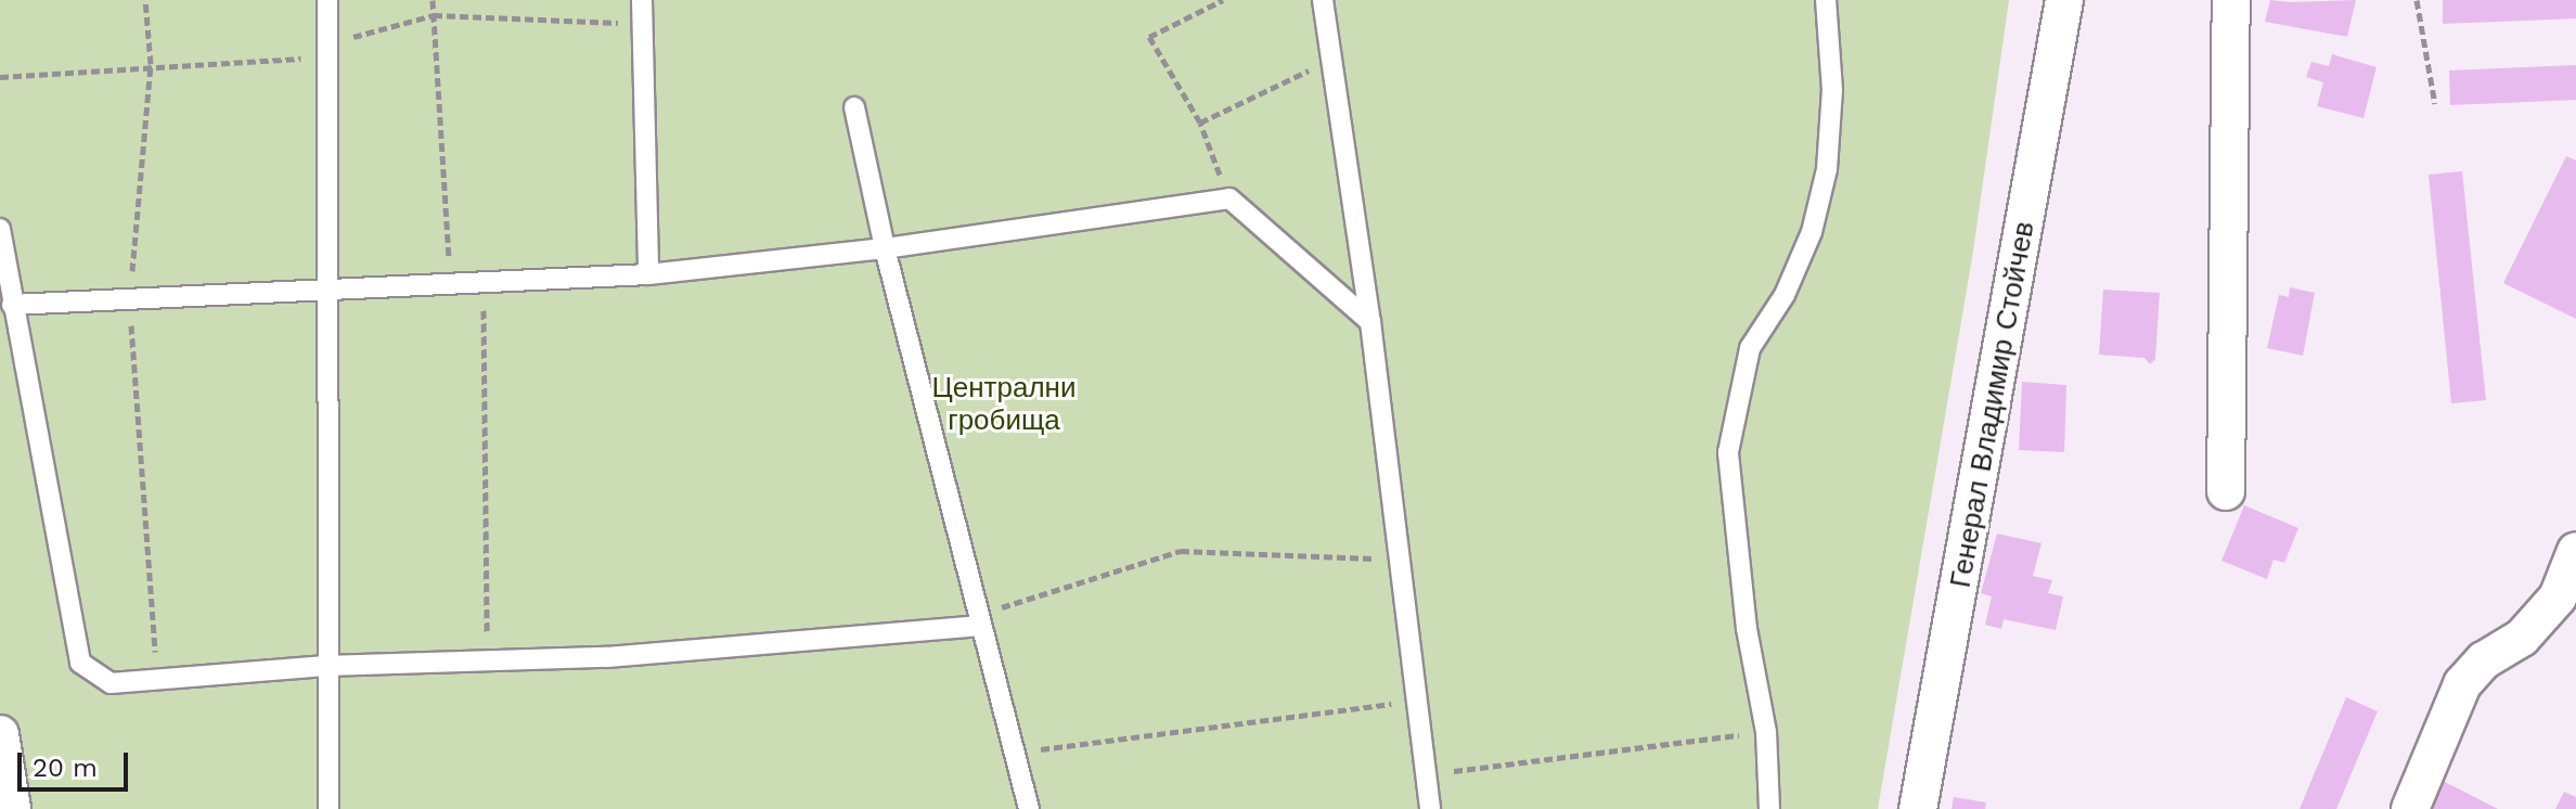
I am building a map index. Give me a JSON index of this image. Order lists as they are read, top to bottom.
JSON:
{
  "streets": {
    "street": ["Генерал Владимир Стойчев"]
  },
  "parks": ["Централни гробища"],
  "scale_bar": "20 m"
}
